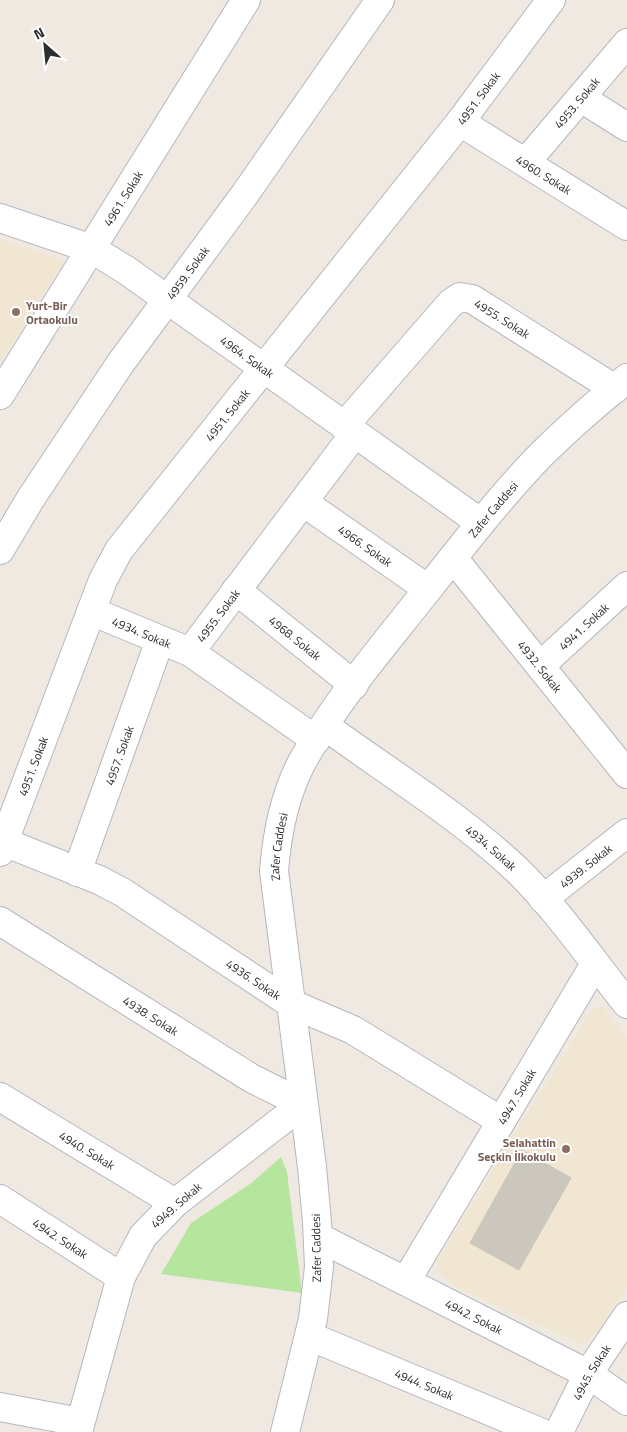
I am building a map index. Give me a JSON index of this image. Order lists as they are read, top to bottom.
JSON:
{
  "streets": {
    "street": [
      "4951. Sokak",
      "4953. Sokak",
      "4960. Sokak",
      "4961. Sokak",
      "4959. Sokak",
      "4955. Sokak",
      "4964. Sokak",
      "Zafer Caddesi",
      "4966. Sokak",
      "4941. Sokak",
      "4934. Sokak",
      "4968. Sokak",
      "4932. Sokak",
      "4957. Sokak",
      "4939. Sokak",
      "4936. Sokak",
      "4938. Sokak",
      "4947. Sokak",
      "4940. Sokak",
      "4949. Sokak",
      "4942. Sokak",
      "4945. Sokak",
      "4944. Sokak"
    ]
  },
  "crossings": [
    ["4951. Sokak", "4960. Sokak"],
    ["4951. Sokak", "4964. Sokak"],
    ["4951. Sokak", "4934. Sokak"],
    ["4951. Sokak", "4936. Sokak"],
    ["4953. Sokak", "4960. Sokak"],
    ["4961. Sokak", "4964. Sokak"],
    ["4959. Sokak", "4964. Sokak"],
    ["4955. Sokak", "4964. Sokak"],
    ["4955. Sokak", "Zafer Caddesi"],
    ["4955. Sokak", "4966. Sokak"],
    ["4955. Sokak", "4934. Sokak"],
    ["4955. Sokak", "4968. Sokak"],
    ["4964. Sokak", "Zafer Caddesi"],
    ["Zafer Caddesi", "4966. Sokak"],
    ["Zafer Caddesi", "4934. Sokak"],
    ["Zafer Caddesi", "4968. Sokak"],
    ["Zafer Caddesi", "4932. Sokak"],
    ["Zafer Caddesi", "4936. Sokak"],
    ["Zafer Caddesi", "4938. Sokak"],
    ["Zafer Caddesi", "4949. Sokak"],
    ["Zafer Caddesi", "4942. Sokak"],
    ["Zafer Caddesi", "4944. Sokak"],
    ["4941. Sokak", "4932. Sokak"],
    ["4934. Sokak", "4957. Sokak"],
    ["4934. Sokak", "4939. Sokak"],
    ["4934. Sokak", "4947. Sokak"],
    ["4957. Sokak", "4936. Sokak"],
    ["4936. Sokak", "4947. Sokak"],
    ["4938. Sokak", "4949. Sokak"],
    ["4947. Sokak", "4942. Sokak"],
    ["4940. Sokak", "4949. Sokak"],
    ["4949. Sokak", "4942. Sokak"],
    ["4942. Sokak", "4945. Sokak"]
  ],
  "places": ["Yurt-Bir Ortaokulu", "Selahattin Seçkin İlkokulu"],
  "north": "top left"
}
